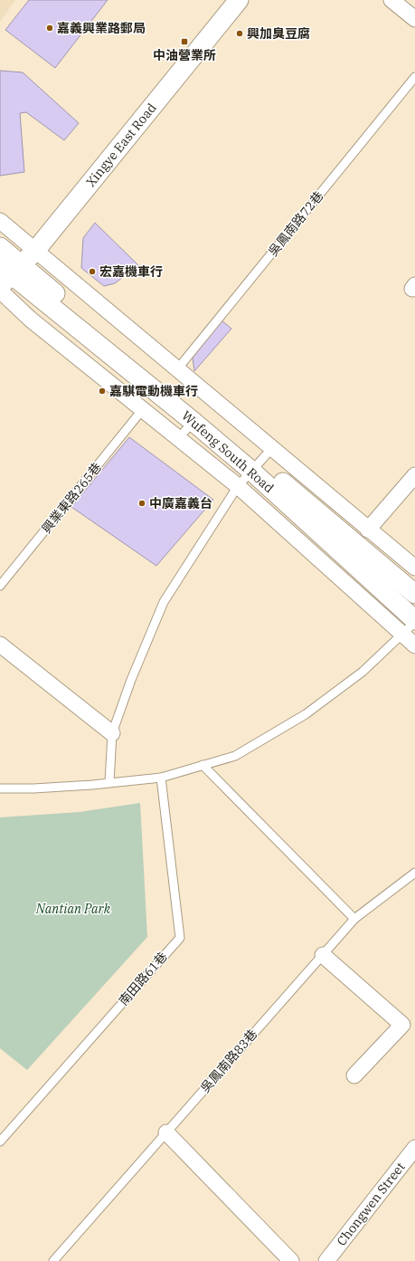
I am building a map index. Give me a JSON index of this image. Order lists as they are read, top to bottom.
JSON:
{
  "streets": {
    "street": ["Xingye East Road", "Wufeng South Road", "Chongwen Street"],
    "lane": [
      "吳鳳南路72巷",
      "興業東路265巷",
      "南田路61巷",
      "吳鳳南路83巷"
    ]
  },
  "crossings": [
    ["Xingye East Road", "Wufeng South Road"],
    ["Wufeng South Road", "興業東路265巷"]
  ],
  "parks": ["Nantian Park"],
  "places": {
    "other": [
      "嘉義興業路郵局",
      "興加臭豆腐",
      "宏嘉機車行",
      "嘉騏電動機車行",
      "中廣嘉義台"
    ],
    "transit": ["中油營業所"]
  }
}
